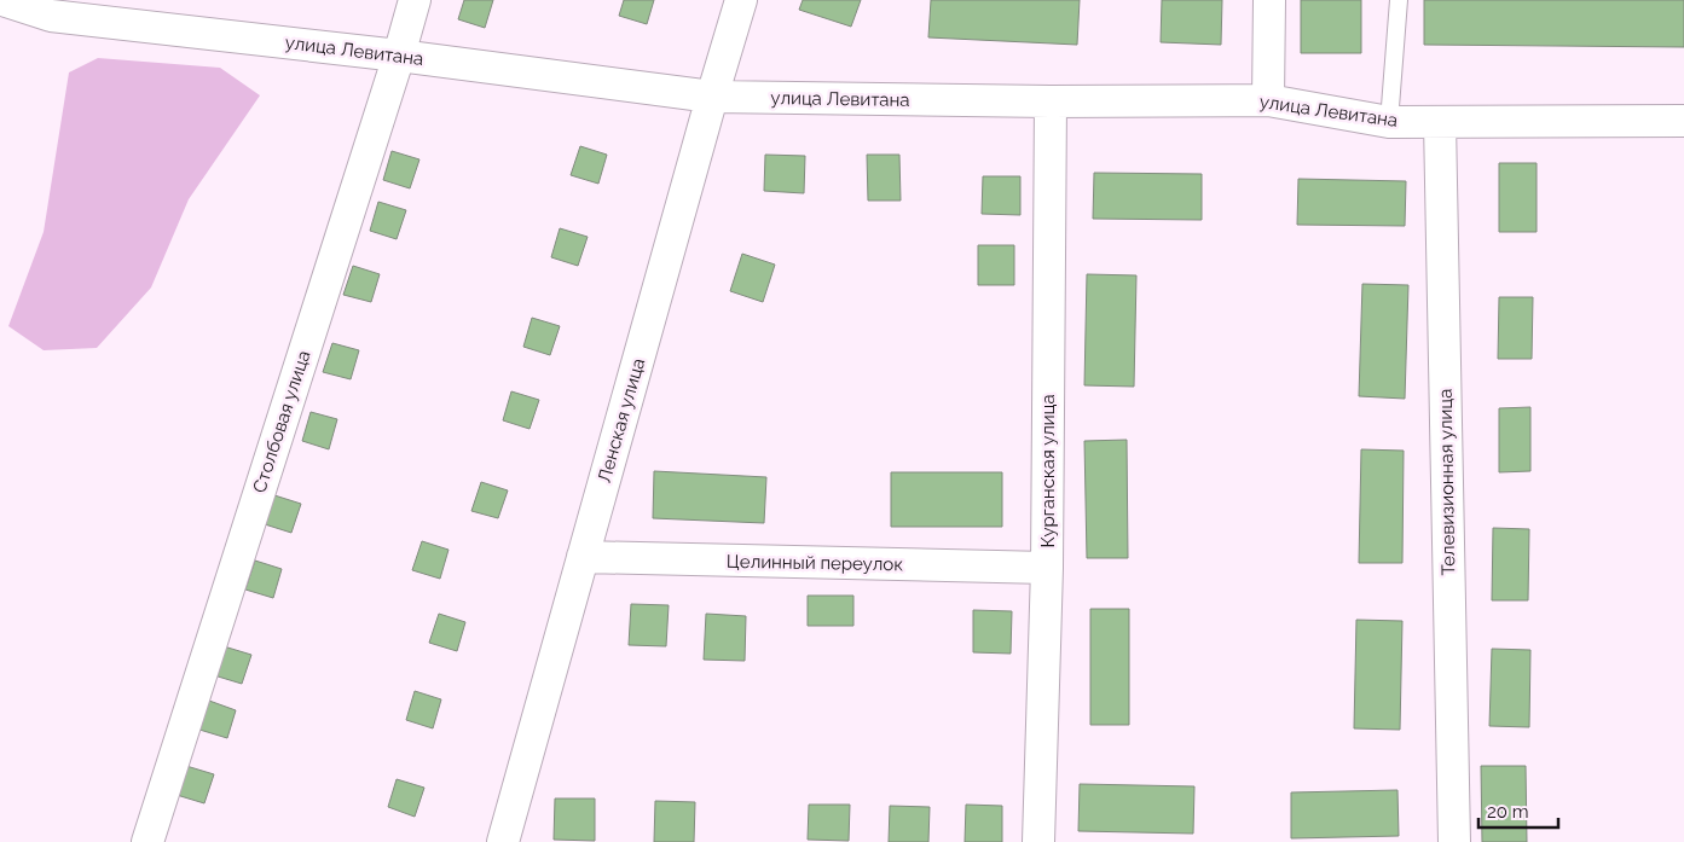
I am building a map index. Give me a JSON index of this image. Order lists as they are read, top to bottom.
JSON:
{
  "streets": {
    "street": [
      "улица Левитана",
      "Ленская улица",
      "Столбовая улица",
      "Курганская улица",
      "Телевизионная улица",
      "Целинный переулок"
    ]
  },
  "crossings": [
    ["улица Левитана", "Ленская улица"],
    ["улица Левитана", "Столбовая улица"],
    ["улица Левитана", "Курганская улица"],
    ["улица Левитана", "Телевизионная улица"],
    ["Ленская улица", "Целинный переулок"],
    ["Курганская улица", "Целинный переулок"]
  ],
  "scale_bar": "20 m"
}
